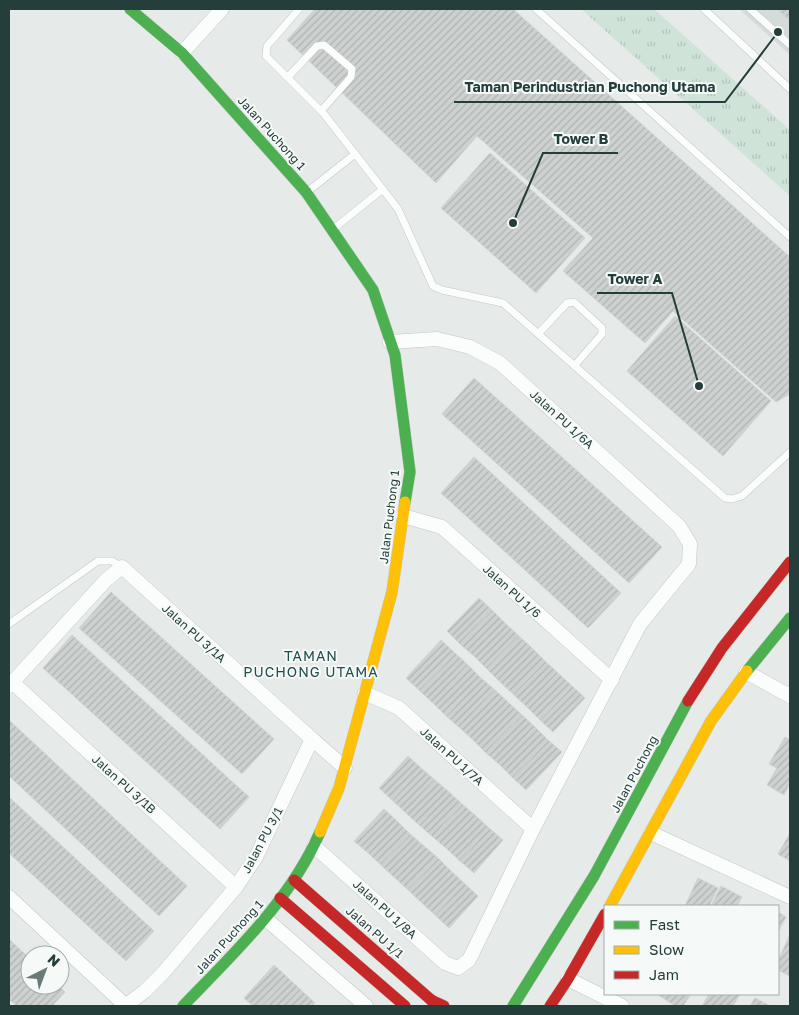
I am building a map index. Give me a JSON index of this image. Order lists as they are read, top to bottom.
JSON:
{
  "streets": {
    "street": [
      "Jalan Puchong 1",
      "Jalan PU 1/6A",
      "Jalan PU 1/6",
      "Jalan PU 3/1A",
      "Jalan PU 1/7A",
      "Jalan Puchong",
      "Jalan PU 3/1B",
      "Jalan PU 3/1",
      "Jalan PU 1/8A",
      "Jalan PU 1/1"
    ]
  },
  "crossings": [
    ["Jalan Puchong 1", "Jalan PU 1/6A"],
    ["Jalan Puchong 1", "Jalan PU 1/6"],
    ["Jalan Puchong 1", "Jalan PU 1/7A"],
    ["Jalan Puchong 1", "Jalan PU 1/8A"],
    ["Jalan Puchong 1", "Jalan PU 1/1"],
    ["Jalan PU 1/6A", "Jalan PU 1/6"],
    ["Jalan PU 3/1A", "Jalan PU 3/1"],
    ["Jalan PU 1/7A", "Jalan PU 1/8A"],
    ["Jalan PU 3/1B", "Jalan PU 3/1"]
  ],
  "districts": ["TAMAN PUCHONG UTAMA"],
  "places": ["Taman Perindustrian Puchong Utama", "Tower B", "Tower A"],
  "legend": ["Fast", "Slow", "Jam"],
  "north": "top right"
}
